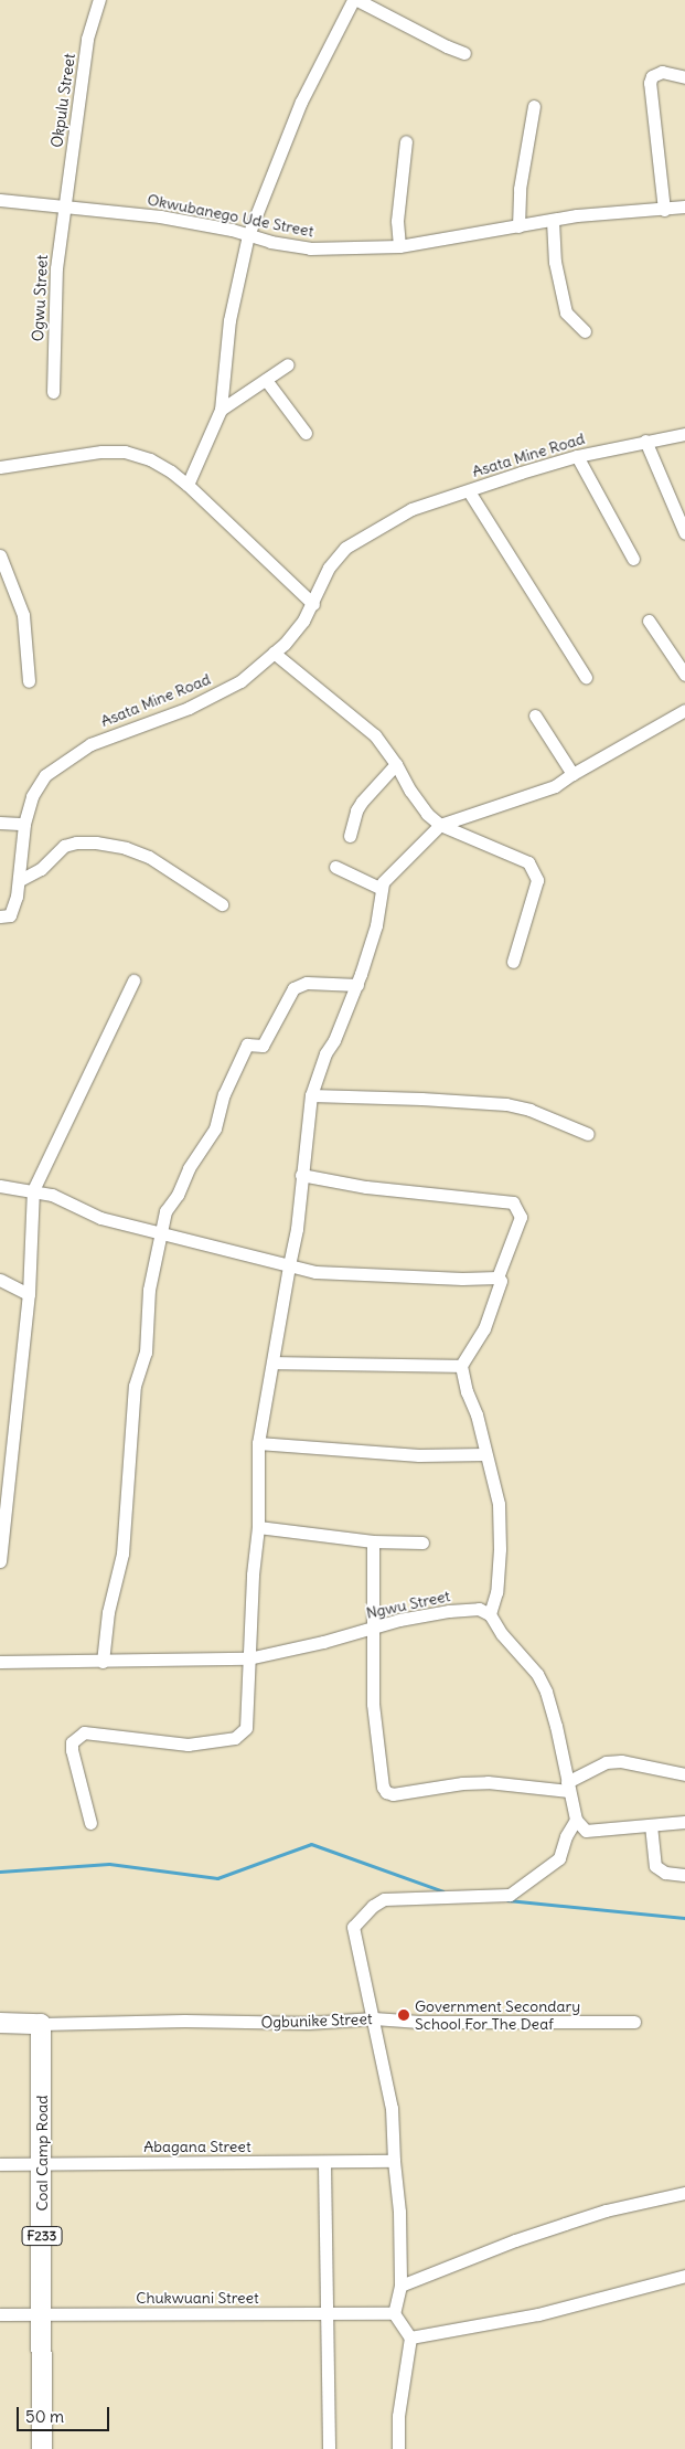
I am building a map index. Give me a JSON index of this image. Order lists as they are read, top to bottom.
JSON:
{
  "streets": {
    "main road": ["Ogbunike Street", "Coal Camp Road", "F233"],
    "street": [
      "Okpulu Street",
      "Okwubanego Ude Street",
      "Ogwu Street",
      "Asata Mine Road",
      "Ngwu Street",
      "Abagana Street",
      "Chukwuani Street"
    ]
  },
  "crossings": [
    ["Okpulu Street", "Okwubanego Ude Street"],
    ["Okpulu Street", "Ogwu Street"],
    ["Okwubanego Ude Street", "Ogwu Street"],
    ["Ogbunike Street", "Coal Camp Road"],
    ["Abagana Street", "Coal Camp Road"],
    ["Coal Camp Road", "Chukwuani Street"]
  ],
  "places": ["Government Secondary School For The Deaf"],
  "scale_bar": "50 m"
}
